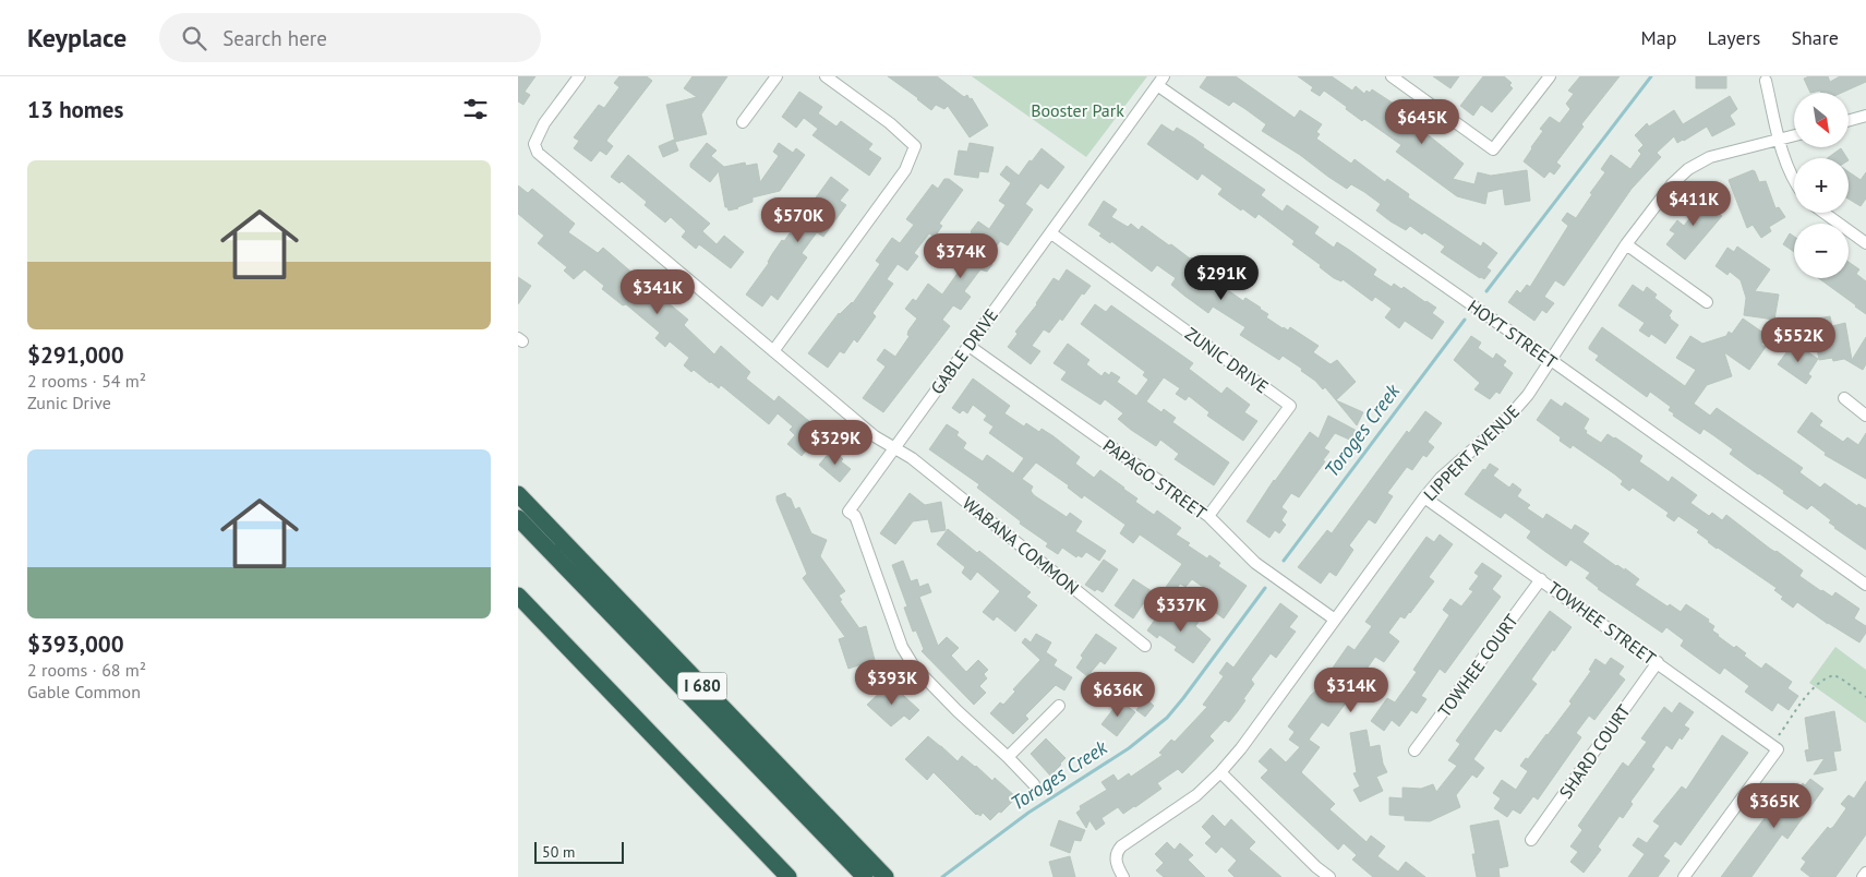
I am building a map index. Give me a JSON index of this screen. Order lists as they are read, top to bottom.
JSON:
{
  "streets": {
    "highway": ["I 680"],
    "street": [
      "HOYT STREET",
      "GABLE DRIVE",
      "ZUNIC DRIVE",
      "LIPPERT AVENUE",
      "PAPAGO STREET",
      "WABANA COMMON",
      "TOWHEE STREET",
      "TOWHEE COURT",
      "SHARD COURT"
    ]
  },
  "crossings": [
    ["HOYT STREET", "GABLE DRIVE"],
    ["HOYT STREET", "LIPPERT AVENUE"],
    ["GABLE DRIVE", "ZUNIC DRIVE"],
    ["GABLE DRIVE", "PAPAGO STREET"],
    ["GABLE DRIVE", "WABANA COMMON"],
    ["ZUNIC DRIVE", "PAPAGO STREET"],
    ["LIPPERT AVENUE", "PAPAGO STREET"],
    ["LIPPERT AVENUE", "TOWHEE STREET"],
    ["TOWHEE STREET", "TOWHEE COURT"],
    ["TOWHEE STREET", "SHARD COURT"]
  ],
  "water": ["Toroges Creek"],
  "parks": ["Booster Park"],
  "scale_bar": "50 m",
  "north": "bottom right",
  "page": {
    "header": "Keyplace",
    "search": "Search here",
    "nav": ["Map", "Layers", "Share"],
    "heading": "13 homes",
    "map_buttons": ["+", "−"],
    "price": [
      "$645K",
      "$411K",
      "$570K",
      "$374K",
      "$291K",
      "$341K",
      "$552K",
      "$329K",
      "$337K",
      "$393K",
      "$314K",
      "$636K",
      "$365K"
    ],
    "list": [
      {
        "name": "$291,000",
        "note": "2 rooms · 54 m² · Zunic Drive"
      },
      {
        "name": "$393,000",
        "note": "2 rooms · 68 m² · Gable Common"
      }
    ],
    "scale": "50 m"
  }
}
